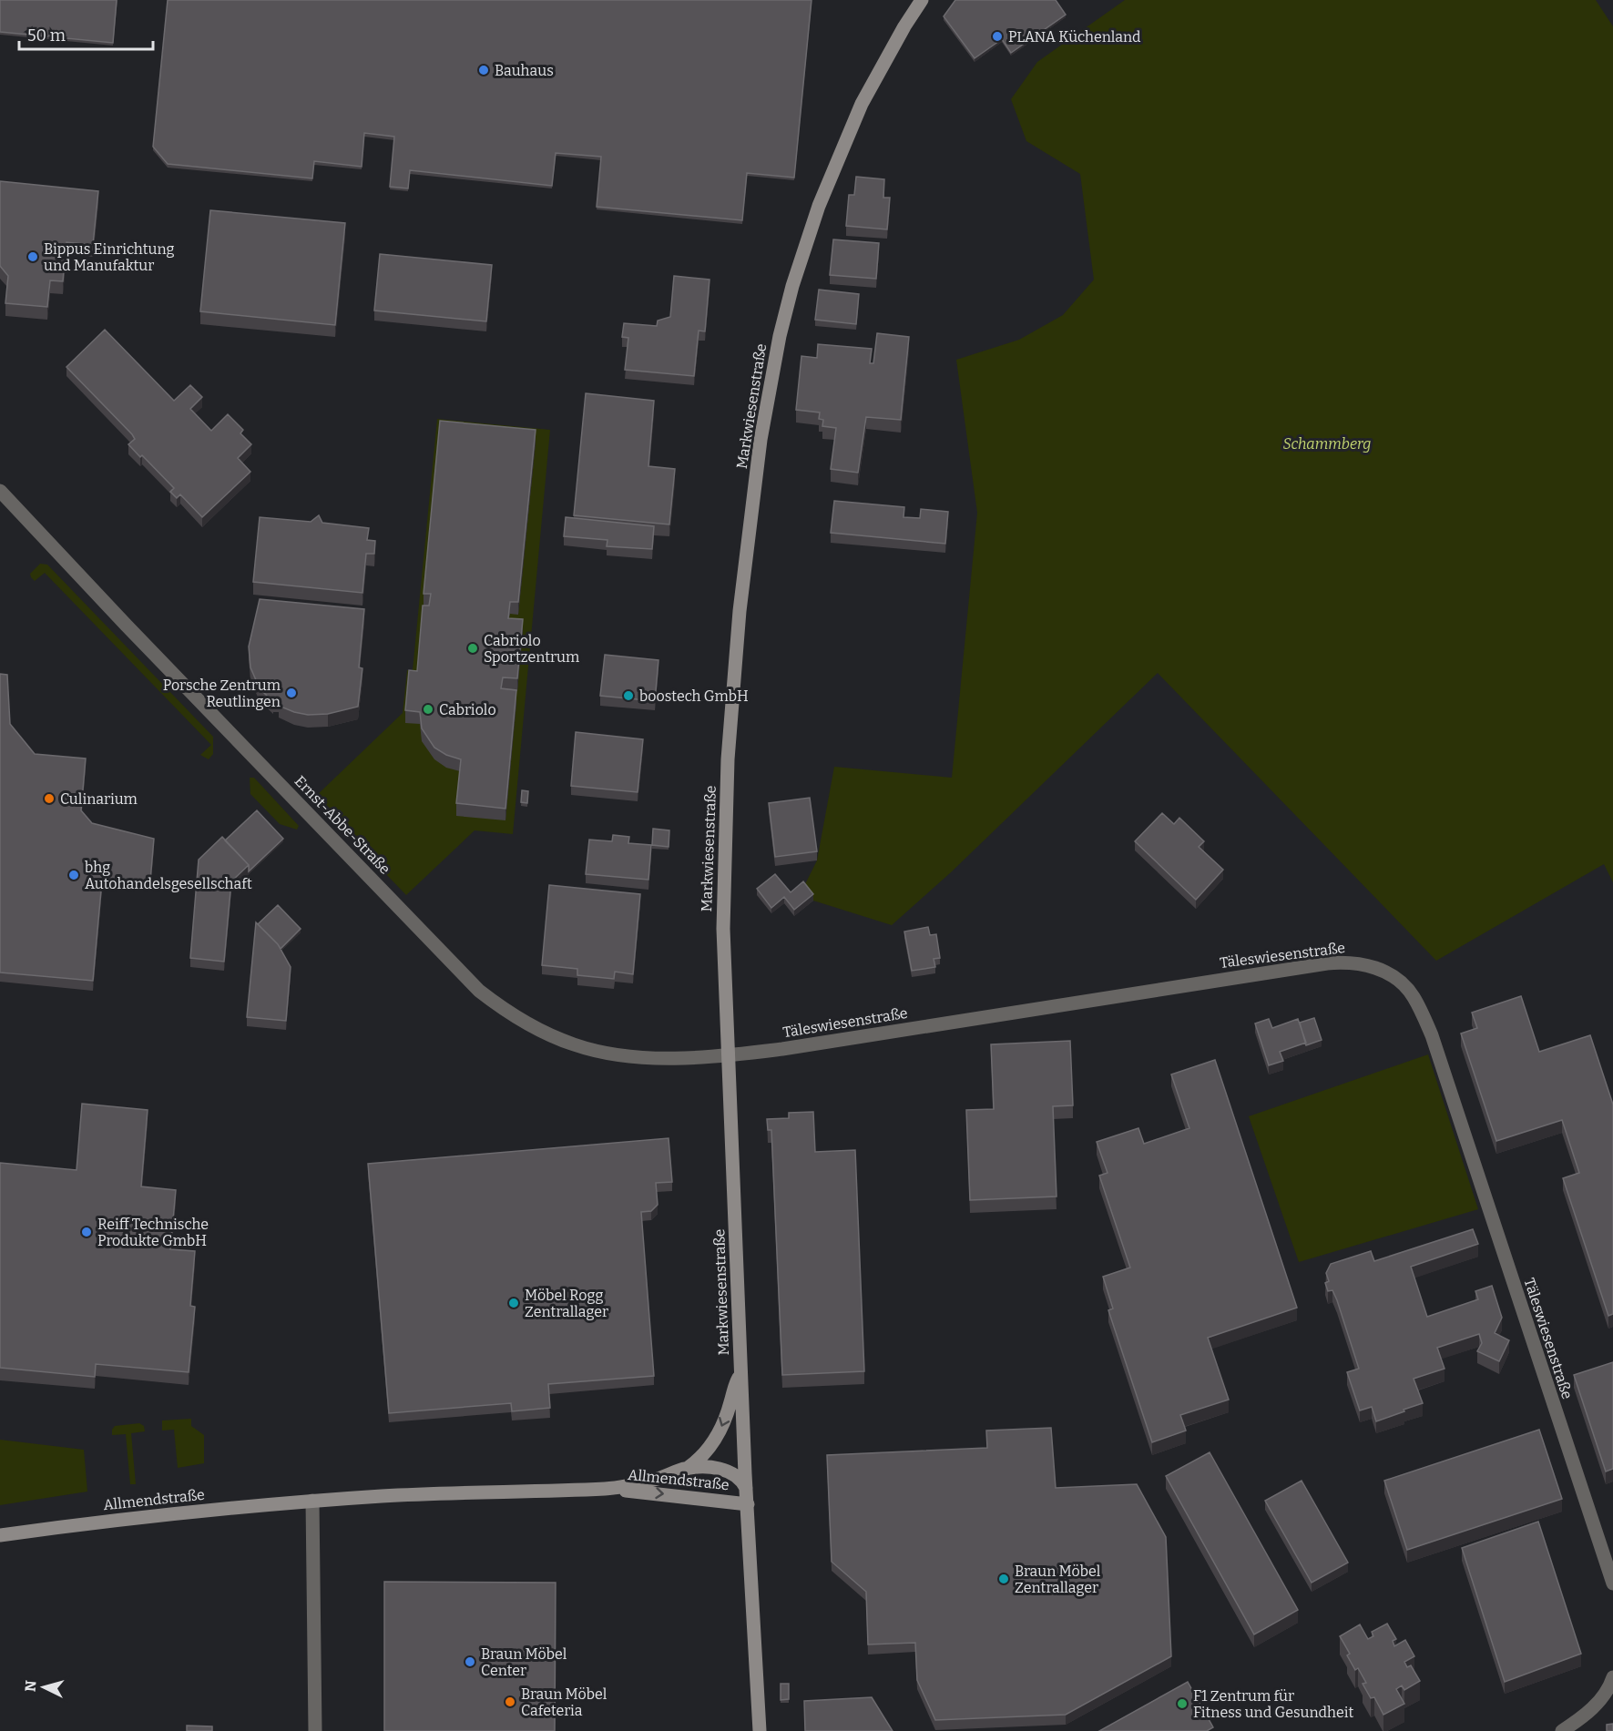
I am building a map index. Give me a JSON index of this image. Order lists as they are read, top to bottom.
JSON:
{
  "streets": {
    "street": [
      "Markwiesenstraße",
      "Ernst-Abbe-Straße",
      "Täleswiesenstraße",
      "Allmendstraße"
    ]
  },
  "crossings": [
    ["Markwiesenstraße", "Ernst-Abbe-Straße"],
    ["Markwiesenstraße", "Täleswiesenstraße"],
    ["Markwiesenstraße", "Allmendstraße"],
    ["Ernst-Abbe-Straße", "Täleswiesenstraße"]
  ],
  "parks": ["Schammberg"],
  "places": [
    "PLANA Küchenland",
    "Bauhaus",
    "Bippus Einrichtung und Manufaktur",
    "Cabriolo Sportzentrum",
    "Porsche Zentrum Reutlingen",
    "boostech GmbH",
    "Cabriolo",
    "Culinarium",
    "bhg Autohandelsgesellschaft",
    "Reiff Technische Produkte GmbH",
    "Möbel Rogg Zentrallager",
    "Braun Möbel Zentrallager",
    "Braun Möbel Center",
    "Braun Möbel Cafeteria",
    "F1 Zentrum für Fitness und Gesundheit"
  ],
  "scale_bar": "50 m",
  "north": "left"
}
